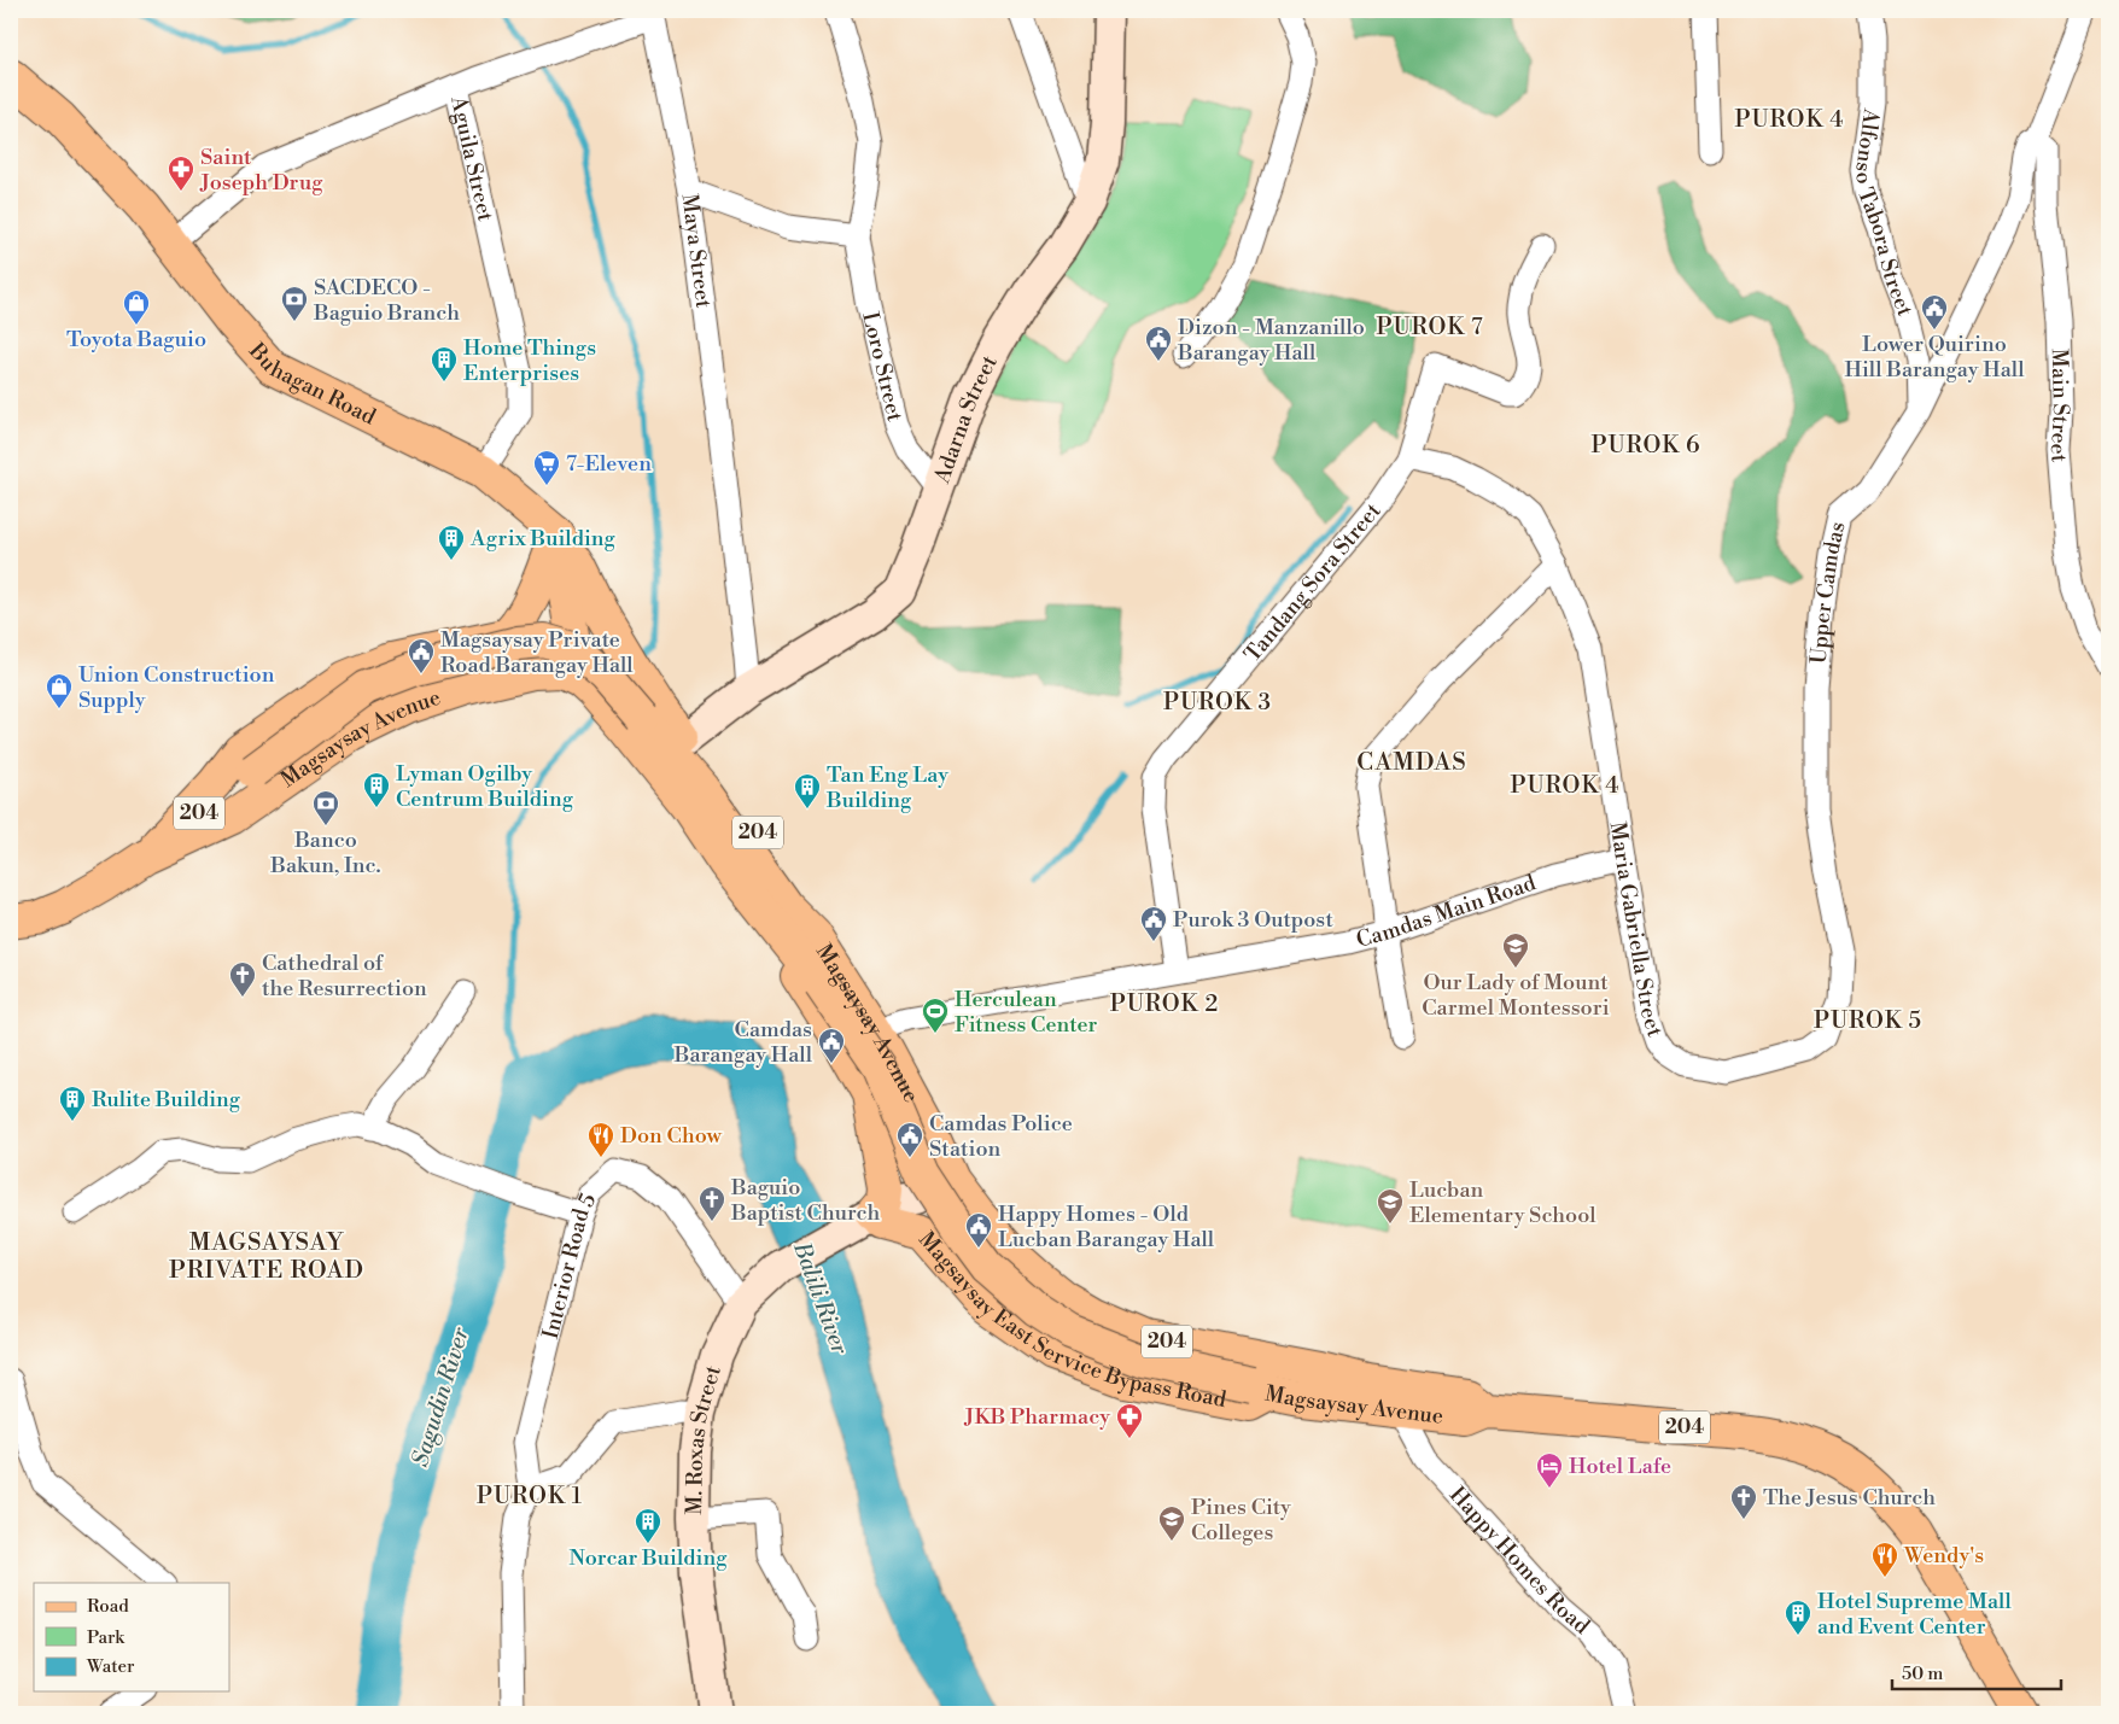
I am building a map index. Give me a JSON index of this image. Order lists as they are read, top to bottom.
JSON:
{
  "streets": {
    "main road": [
      "Buhagan Road",
      "Magsaysay Avenue",
      "204",
      "Magsaysay East Service Bypass Road"
    ],
    "street": [
      "Aguila Street",
      "Alfonso Tabora Street",
      "Maya Street",
      "Loro Street",
      "Main Street",
      "Adarna Street",
      "Tandang Sora Street",
      "Upper Camdas",
      "Camdas Main Road",
      "Maria Gabriella Street",
      "Interior Road 5",
      "M. Roxas Street",
      "Happy Homes Road"
    ]
  },
  "crossings": [
    ["Aguila Street", "Maya Street"],
    ["Aguila Street", "Buhagan Road"],
    ["Alfonso Tabora Street", "Upper Camdas"],
    ["Maya Street", "Adarna Street"],
    ["Loro Street", "Adarna Street"],
    ["Buhagan Road", "Magsaysay Avenue"],
    ["Buhagan Road", "204"],
    ["Main Street", "Upper Camdas"],
    ["Adarna Street", "204"],
    ["Tandang Sora Street", "Camdas Main Road"],
    ["Tandang Sora Street", "Maria Gabriella Street"],
    ["Upper Camdas", "Maria Gabriella Street"],
    ["Magsaysay Avenue", "204"],
    ["Magsaysay Avenue", "Camdas Main Road"],
    ["Magsaysay Avenue", "Magsaysay East Service Bypass Road"],
    ["Magsaysay Avenue", "Happy Homes Road"],
    ["204", "Magsaysay East Service Bypass Road"],
    ["204", "M. Roxas Street"],
    ["Camdas Main Road", "Maria Gabriella Street"],
    ["Interior Road 5", "M. Roxas Street"],
    ["Magsaysay East Service Bypass Road", "M. Roxas Street"]
  ],
  "districts": [
    "PUROK 4",
    "PUROK 7",
    "PUROK 6",
    "PUROK 3",
    "CAMDAS",
    "PUROK 4",
    "PUROK 2",
    "PUROK 5",
    "MAGSAYSAY PRIVATE ROAD",
    "PUROK 1"
  ],
  "water": ["Balili River", "Sagudin River"],
  "places": {
    "pharmacy": ["Saint Joseph Drug", "JKB Pharmacy"],
    "bank": ["SACDECO - Baguio Branch", "Banco Bakun, Inc."],
    "shop": ["Toyota Baguio", "Union Construction Supply"],
    "public building": [
      "Lower Quirino Hill Barangay Hall",
      "Dizon - Manzanillo Barangay Hall",
      "Magsaysay Private Road Barangay Hall",
      "Purok 3 Outpost",
      "Camdas Barangay Hall",
      "Camdas Police Station",
      "Happy Homes - Old Lucban Barangay Hall"
    ],
    "building": [
      "Home Things Enterprises",
      "Agrix Building",
      "Lyman Ogilby Centrum Building",
      "Tan Eng Lay Building",
      "Rulite Building",
      "Norcar Building",
      "Hotel Supreme Mall and Event Center"
    ],
    "supermarket": ["7-Eleven"],
    "school or university": ["Our Lady of Mount Carmel Montessori", "Lucban Elementary School", "Pines City Colleges"],
    "church": ["Cathedral of the Resurrection", "Baguio Baptist Church", "The Jesus Church"],
    "sports": ["Herculean Fitness Center"],
    "restaurant": ["Don Chow", "Wendy's"],
    "hotel": ["Hotel Lafe"]
  },
  "legend": ["Road", "Park", "Water"],
  "scale_bar": "50 m"
}
